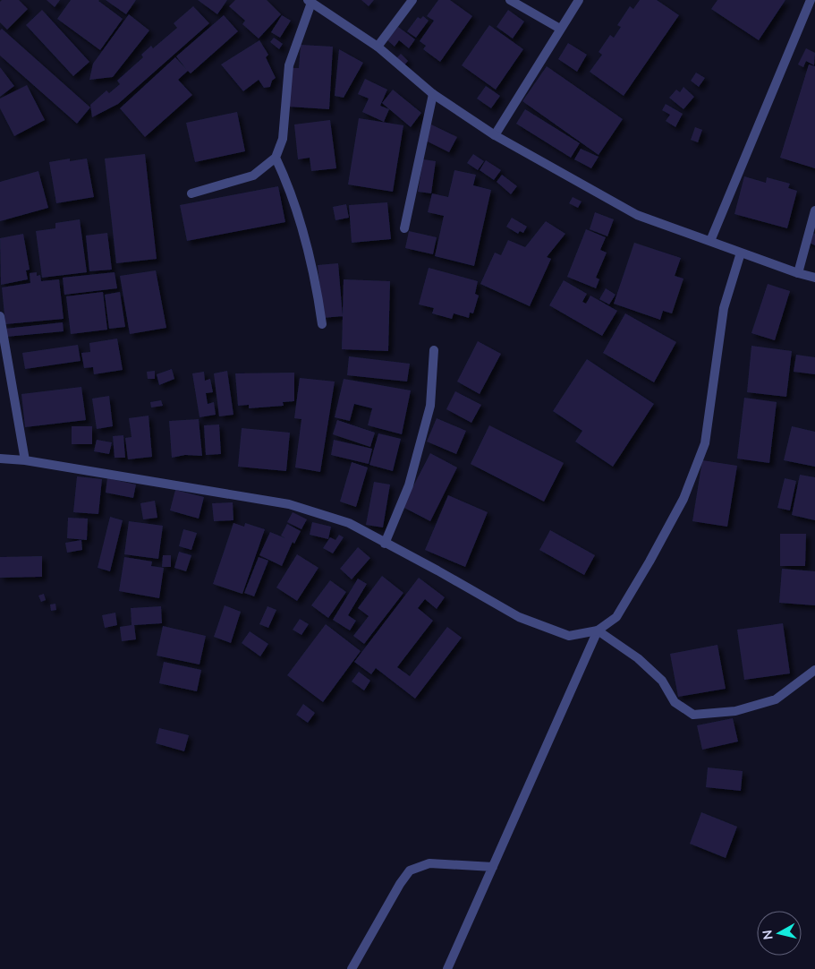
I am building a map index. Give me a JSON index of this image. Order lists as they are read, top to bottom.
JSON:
{
  "north": "left"
}
